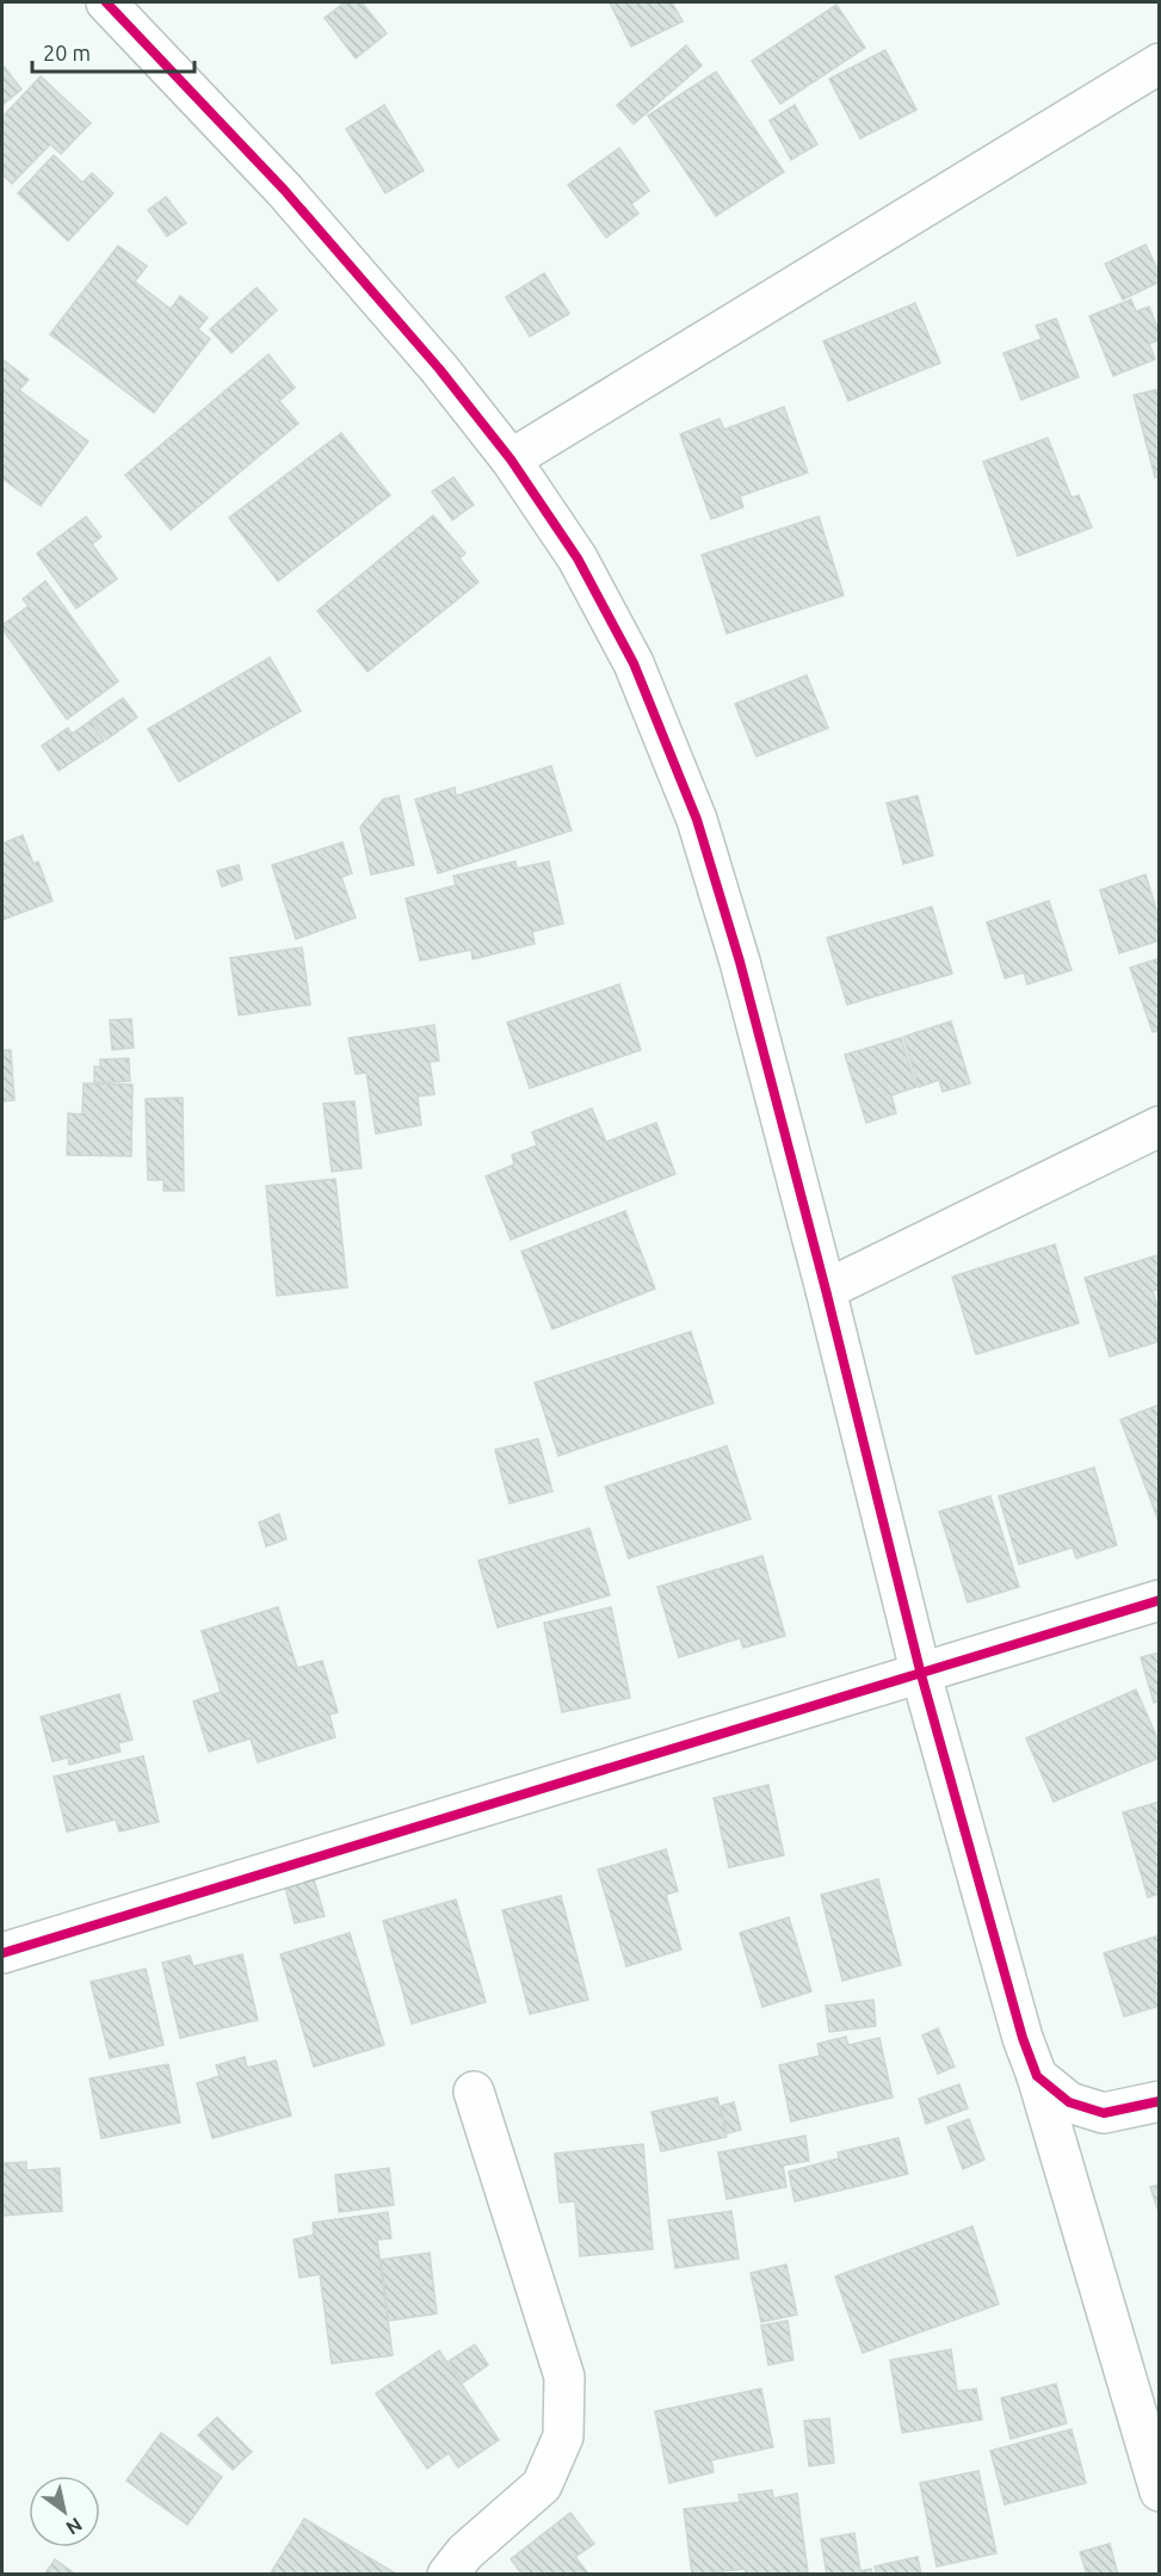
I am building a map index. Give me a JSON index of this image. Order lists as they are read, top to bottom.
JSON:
{
  "scale_bar": "20 m",
  "north": "bottom right"
}
